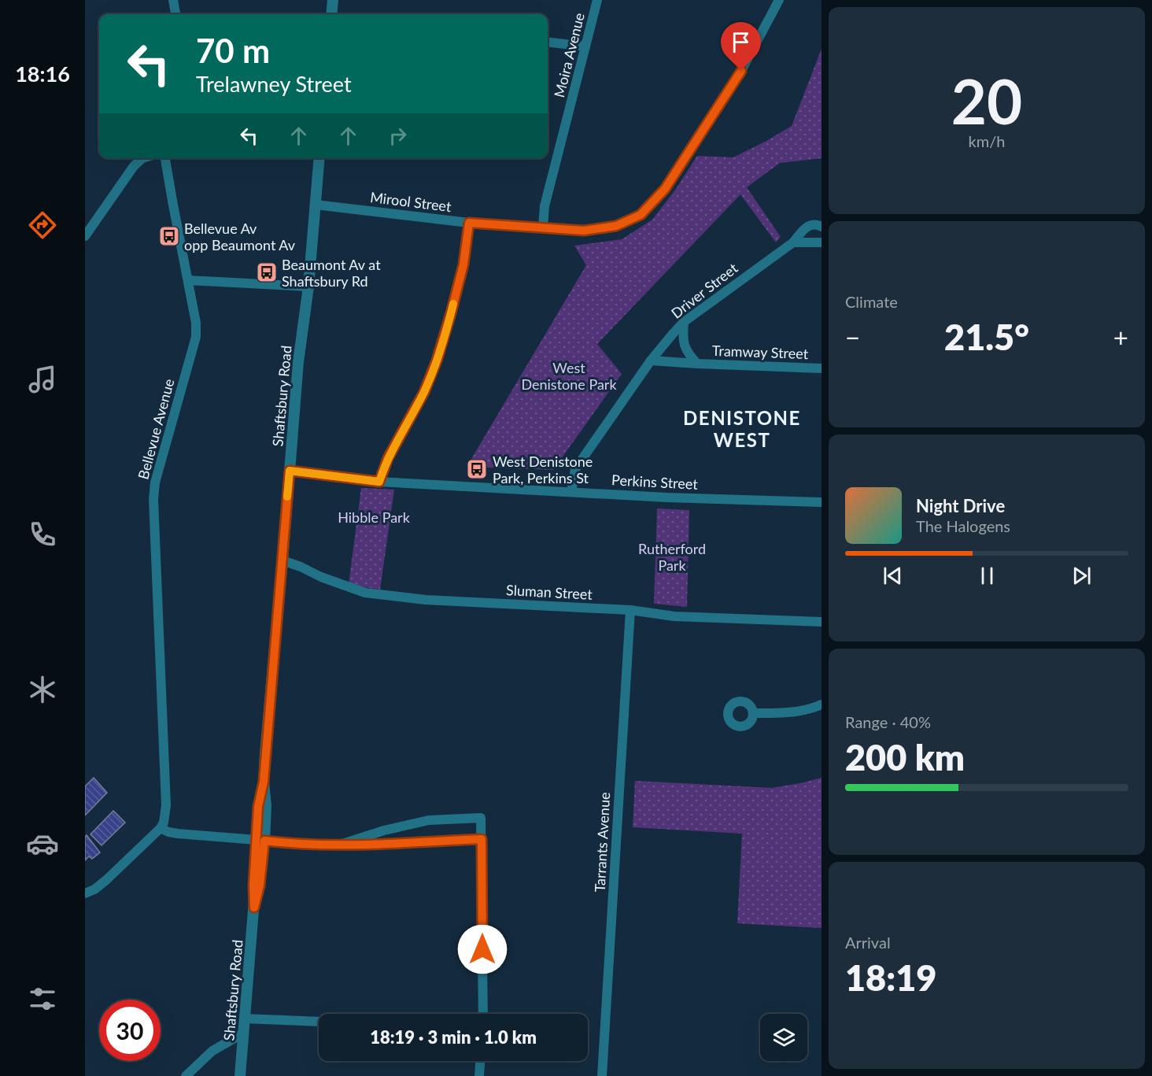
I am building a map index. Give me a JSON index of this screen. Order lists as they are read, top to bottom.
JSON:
{
  "streets": {
    "street": [
      "Moira Avenue",
      "Mirool Street",
      "Driver Street",
      "Tramway Street",
      "Shaftsbury Road",
      "Bellevue Avenue",
      "Perkins Street",
      "Sluman Street",
      "Tarrants Avenue"
    ]
  },
  "crossings": [
    ["Moira Avenue", "Mirool Street"],
    ["Mirool Street", "Shaftsbury Road"],
    ["Driver Street", "Tramway Street"],
    ["Driver Street", "Perkins Street"],
    ["Shaftsbury Road", "Perkins Street"],
    ["Shaftsbury Road", "Sluman Street"],
    ["Sluman Street", "Tarrants Avenue"]
  ],
  "districts": ["DENISTONE WEST"],
  "parks": ["West Denistone Park", "Hibble Park", "Rutherford Park"],
  "places": {
    "bus stop": ["Bellevue Av opp Beaumont Av", "Beaumont Av at Shaftsbury Rd", "West Denistone Park, Perkins St"]
  },
  "page": {
    "tabs": "18:16",
    "tile": [
      ["20", "km/h"],
      "Climate",
      ["Range · 40%", "200 km"],
      ["Arrival", "18:19"]
    ],
    "turn": ["70 m", "Trelawney Street"],
    "heat": ["−", "21.5°", "+"],
    "song": ["Night Drive", "The Halogens"],
    "limit": "30",
    "trip": "18:19 · 3 min · 1.0 km"
  }
}
